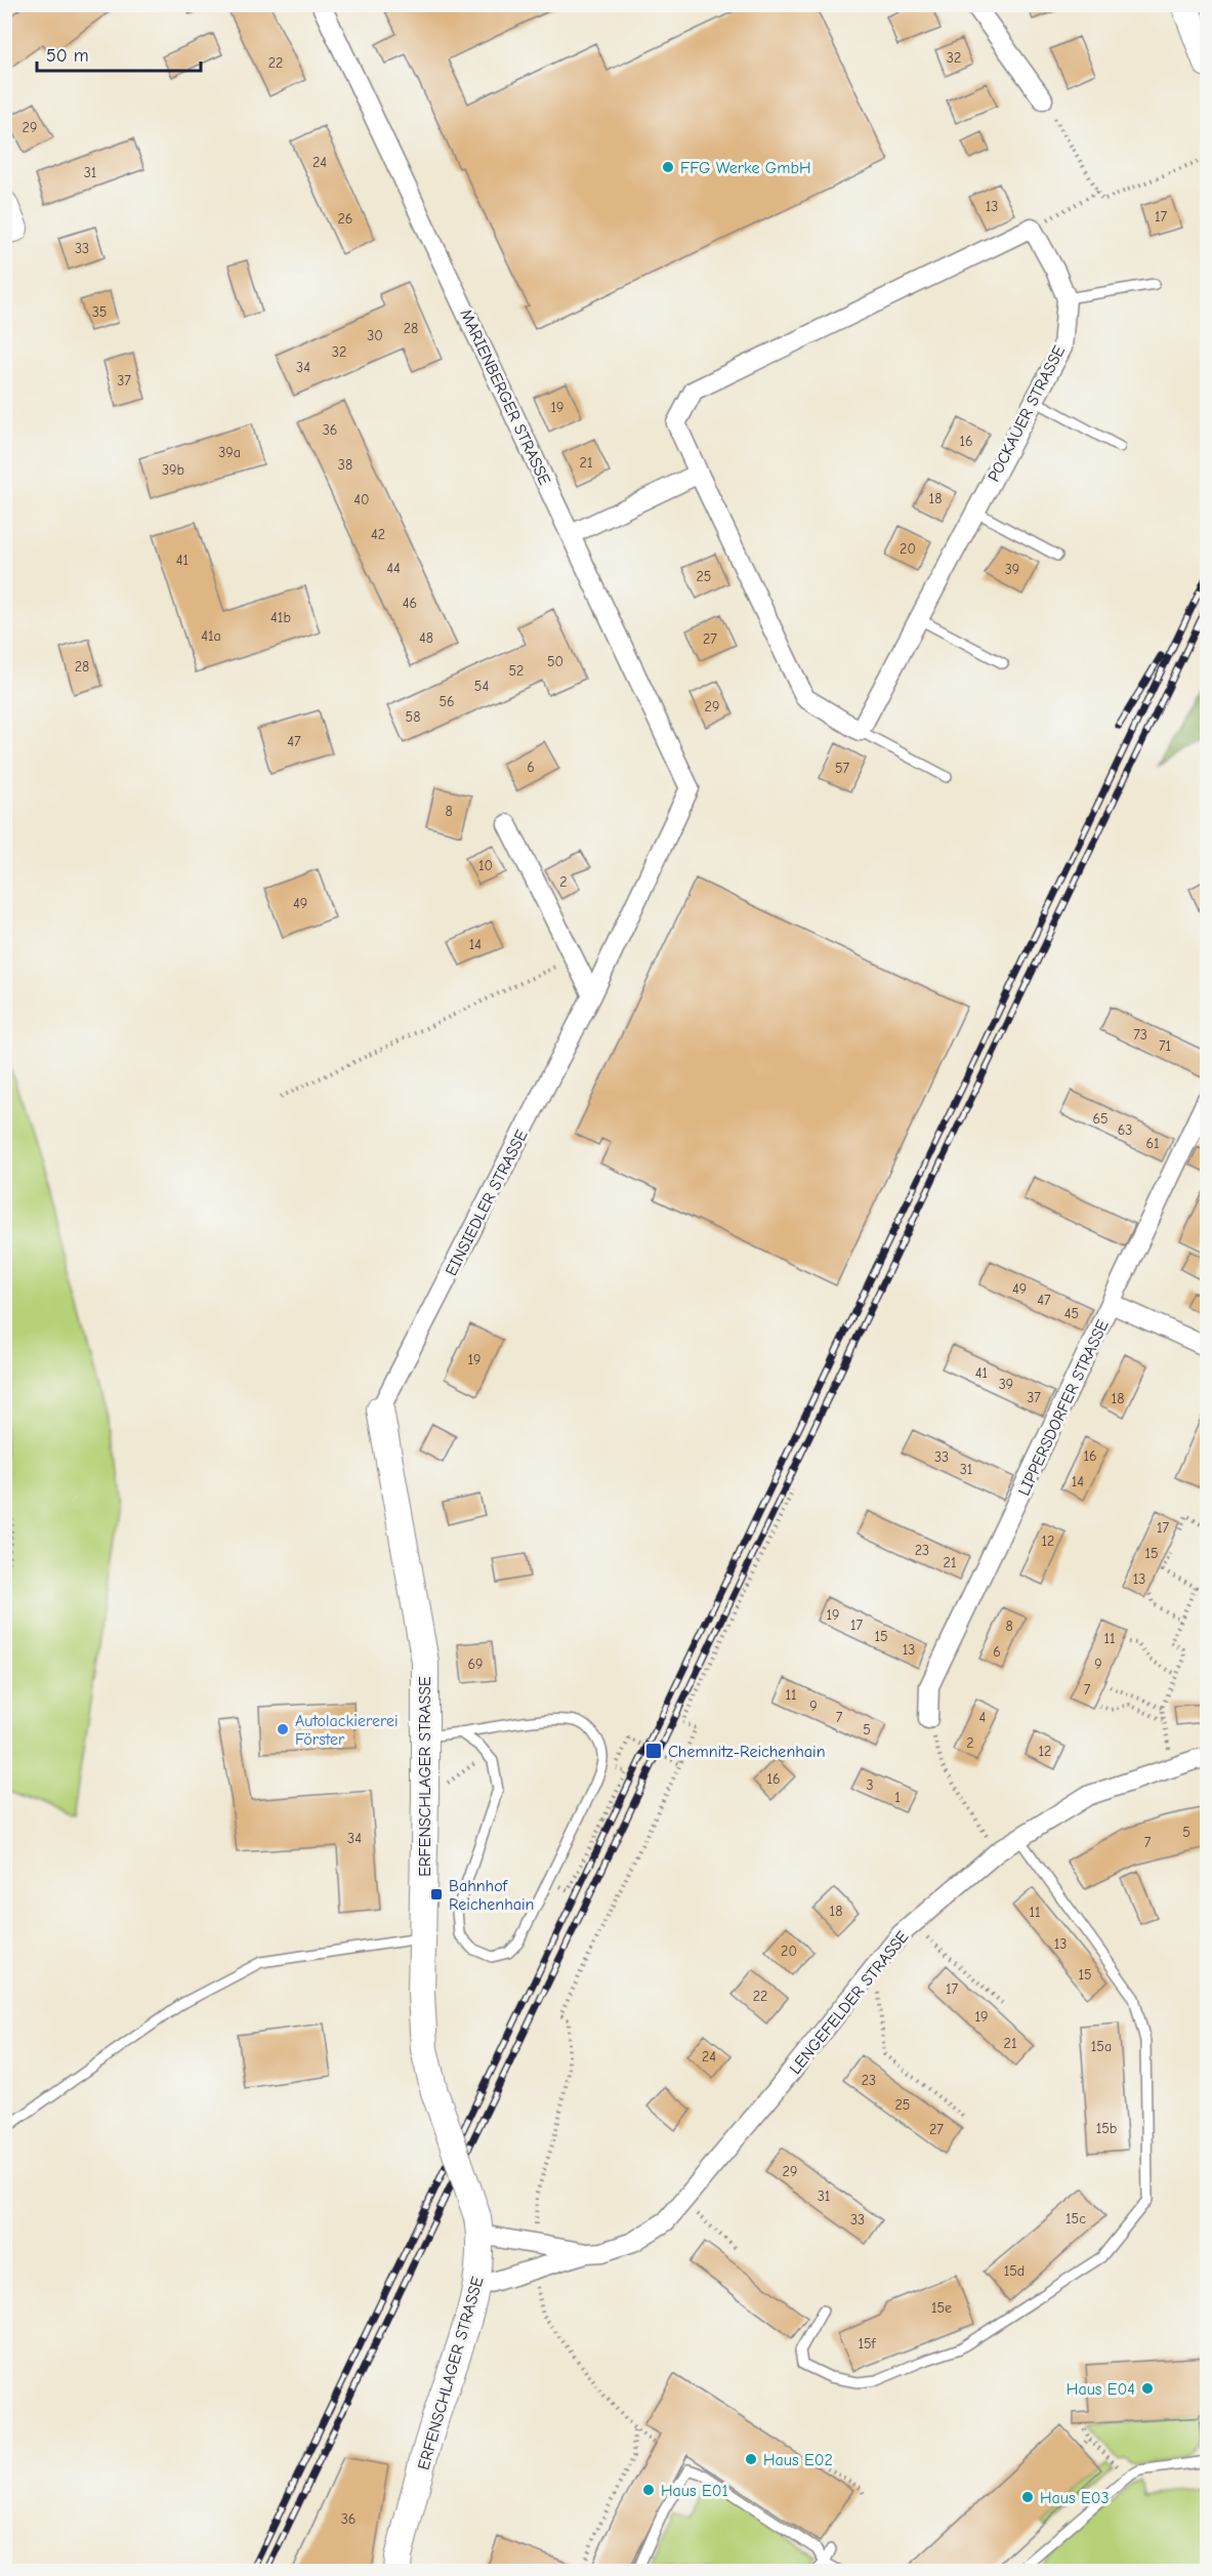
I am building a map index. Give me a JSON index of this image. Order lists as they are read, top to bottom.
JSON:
{
  "streets": {
    "main road": ["ERFENSCHLAGER STRASSE"],
    "street": [
      "MARIENBERGER STRASSE",
      "POCKAUER STRASSE",
      "EINSIEDLER STRASSE",
      "LIPPERSDORFER STRASSE",
      "LENGEFELDER STRASSE"
    ]
  },
  "crossings": [
    ["MARIENBERGER STRASSE", "EINSIEDLER STRASSE"],
    ["EINSIEDLER STRASSE", "ERFENSCHLAGER STRASSE"],
    ["ERFENSCHLAGER STRASSE", "LENGEFELDER STRASSE"]
  ],
  "places": {
    "other": [
      "FFG Werke GmbH",
      "Autolackiererei Förster",
      "Haus E04",
      "Haus E02",
      "Haus E01",
      "Haus E03"
    ],
    "transit": ["Chemnitz-Reichenhain", "Bahnhof Reichenhain"]
  },
  "house_numbers": [
    "32",
    "22",
    "29",
    "24",
    "31",
    "13",
    "17",
    "26",
    "33",
    "35",
    "28",
    "30",
    "32",
    "34",
    "37",
    "19",
    "36",
    "16",
    "39a",
    "21",
    "38",
    "39b",
    "18",
    "40",
    "42",
    "20",
    "41",
    "44",
    "39",
    "25",
    "46",
    "41b",
    "41a",
    "48",
    "27",
    "50",
    "28",
    "52",
    "54",
    "56",
    "29",
    "58",
    "47",
    "6",
    "57",
    "8",
    "10",
    "2",
    "49",
    "14",
    "73",
    "71",
    "65",
    "63",
    "61",
    "49",
    "47",
    "45",
    "19",
    "41",
    "39",
    "37",
    "18",
    "16",
    "33",
    "31",
    "14",
    "17",
    "12",
    "23",
    "15",
    "21",
    "13",
    "19",
    "17",
    "8",
    "15",
    "11",
    "13",
    "6",
    "69",
    "9",
    "7",
    "11",
    "9",
    "7",
    "4",
    "5",
    "2",
    "12",
    "16",
    "3",
    "1",
    "5",
    "34",
    "7",
    "18",
    "11",
    "13",
    "20",
    "15",
    "17",
    "22",
    "19",
    "21",
    "15a",
    "24",
    "23",
    "25",
    "15b",
    "27",
    "29",
    "31",
    "15c",
    "33",
    "15d",
    "15e",
    "15f",
    "36"
  ],
  "scale_bar": "50 m"
}
